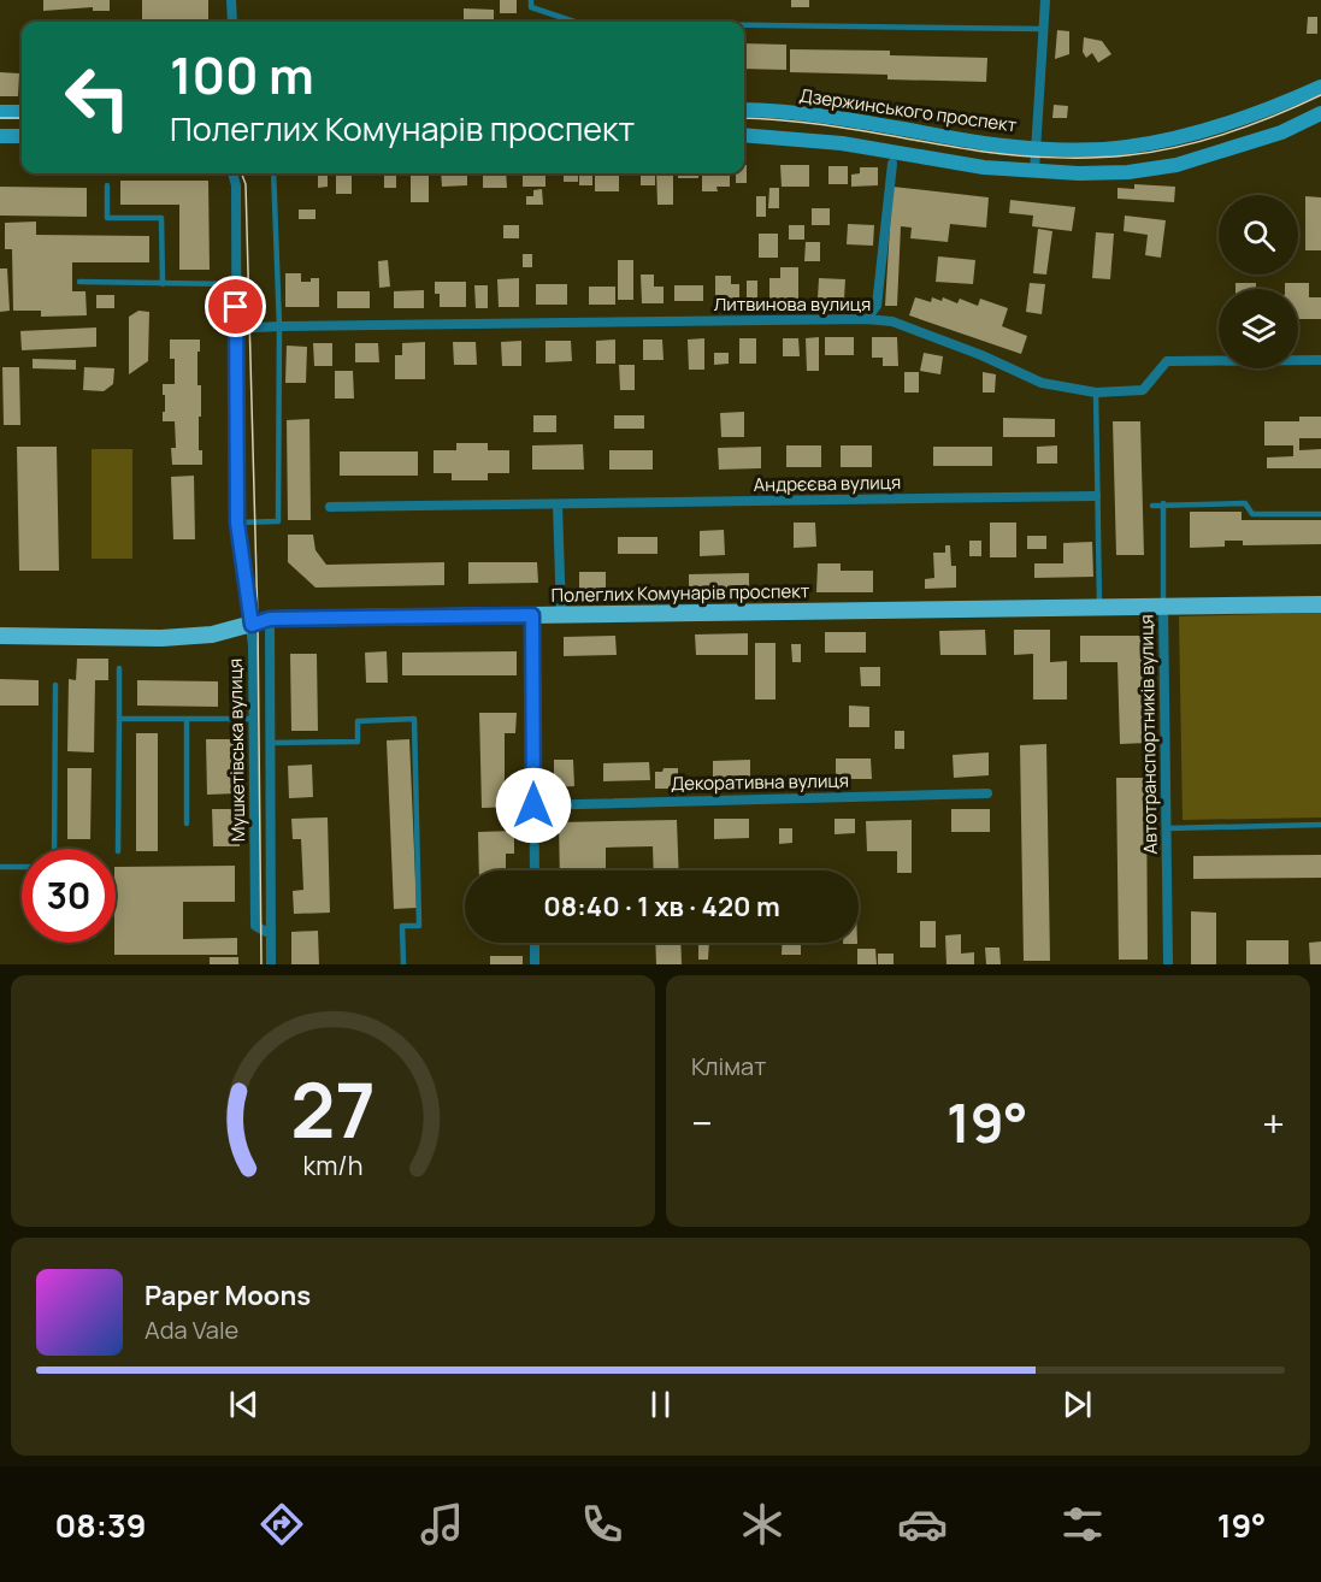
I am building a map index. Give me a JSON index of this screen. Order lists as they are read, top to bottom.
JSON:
{
  "streets": {
    "main road": ["Полеглих Комунарів проспект"],
    "street": [
      "Дзержинського проспект",
      "Литвинова вулиця",
      "Андрєєва вулиця",
      "Автотранспортників вулиця",
      "Мушкетівська вулиця",
      "Декоративна вулиця"
    ]
  },
  "crossings": [
    ["Литвинова вулиця", "Мушкетівська вулиця"],
    ["Полеглих Комунарів проспект", "Автотранспортників вулиця"],
    ["Полеглих Комунарів проспект", "Мушкетівська вулиця"]
  ],
  "page": {
    "turn": ["100 m", "Полеглих Комунарів проспект"],
    "limit": "30",
    "trip": "08:40 · 1 хв · 420 m",
    "tile": "Клімат",
    "heat": ["−", "19°", "+"],
    "song": ["Paper Moons", "Ada Vale"],
    "tabs": ["08:39", "19°"],
    "gauge": ["27", "km/h"]
  }
}
